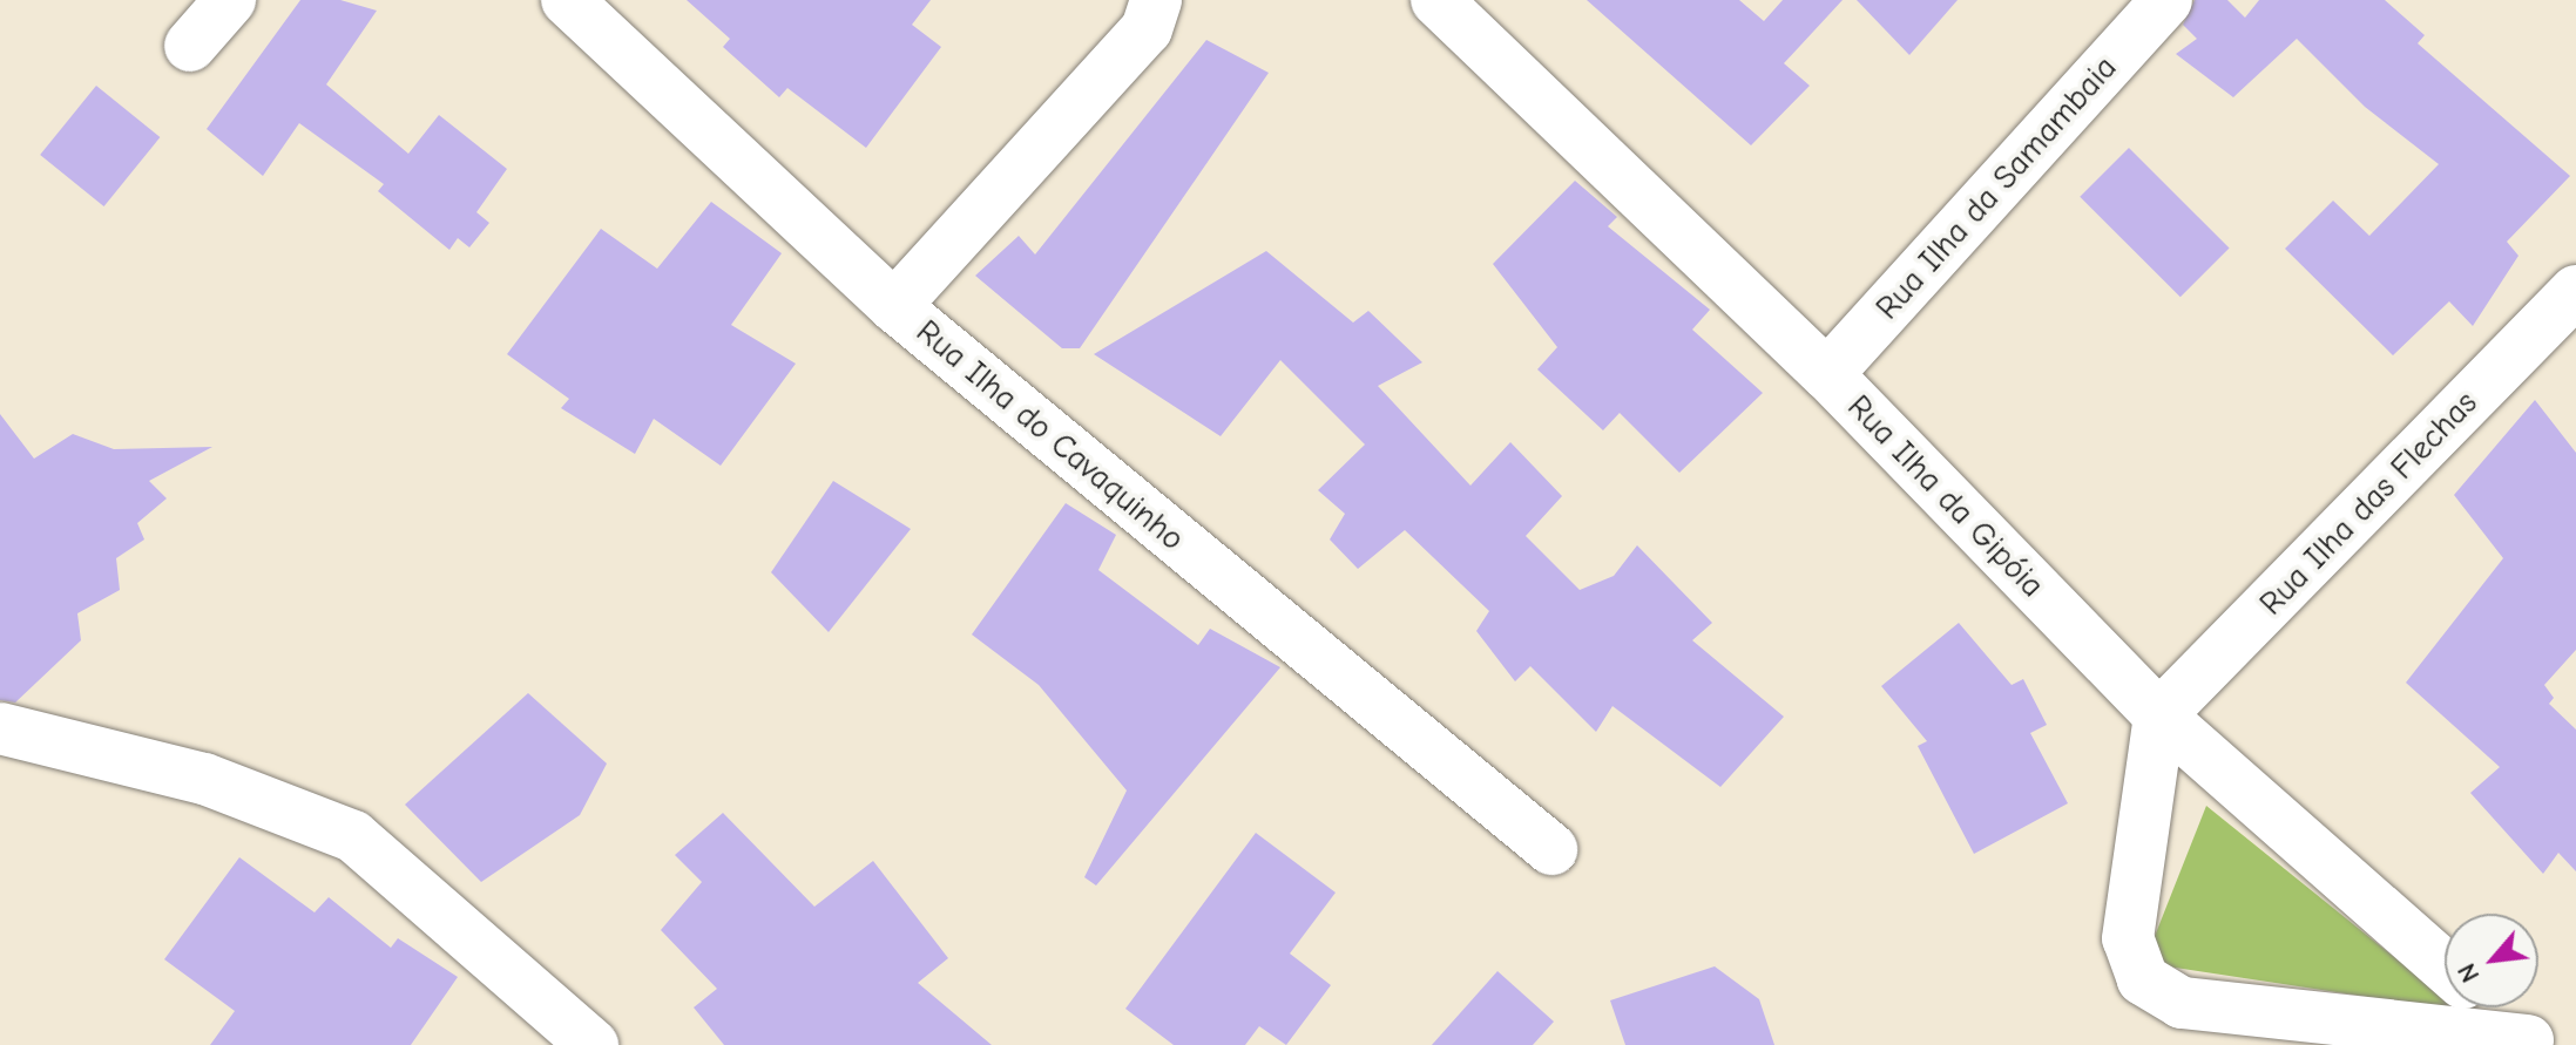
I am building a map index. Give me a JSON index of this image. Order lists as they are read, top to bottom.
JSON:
{
  "streets": {
    "street": [
      "Rua Ilha da Samambaia",
      "Rua Ilha do Cavaquinho",
      "Rua Ilha da Gipóia",
      "Rua Ilha das Flechas"
    ]
  },
  "crossings": [
    ["Rua Ilha da Samambaia", "Rua Ilha da Gipóia"],
    ["Rua Ilha da Gipóia", "Rua Ilha das Flechas"]
  ],
  "north": "bottom left"
}
